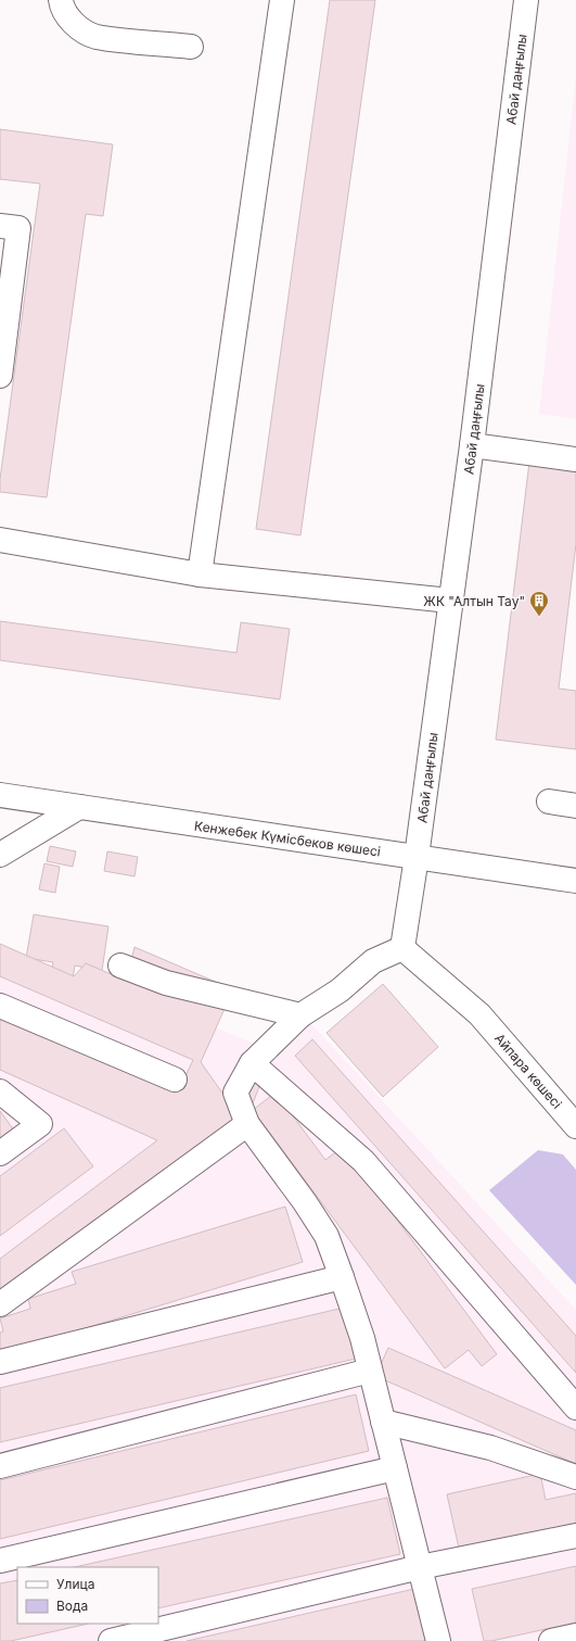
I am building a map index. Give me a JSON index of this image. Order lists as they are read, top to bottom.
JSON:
{
  "streets": {
    "street": ["Абай даңғылы", "Кенжебек Күмісбеков көшесі", "Айпара көшесі"]
  },
  "crossings": [
    ["Абай даңғылы", "Кенжебек Күмісбеков көшесі"],
    ["Абай даңғылы", "Айпара көшесі"]
  ],
  "places": {
    "building": ["ЖК \"Алтын Тау\""]
  },
  "legend": ["Улица", "Вода"]
}
